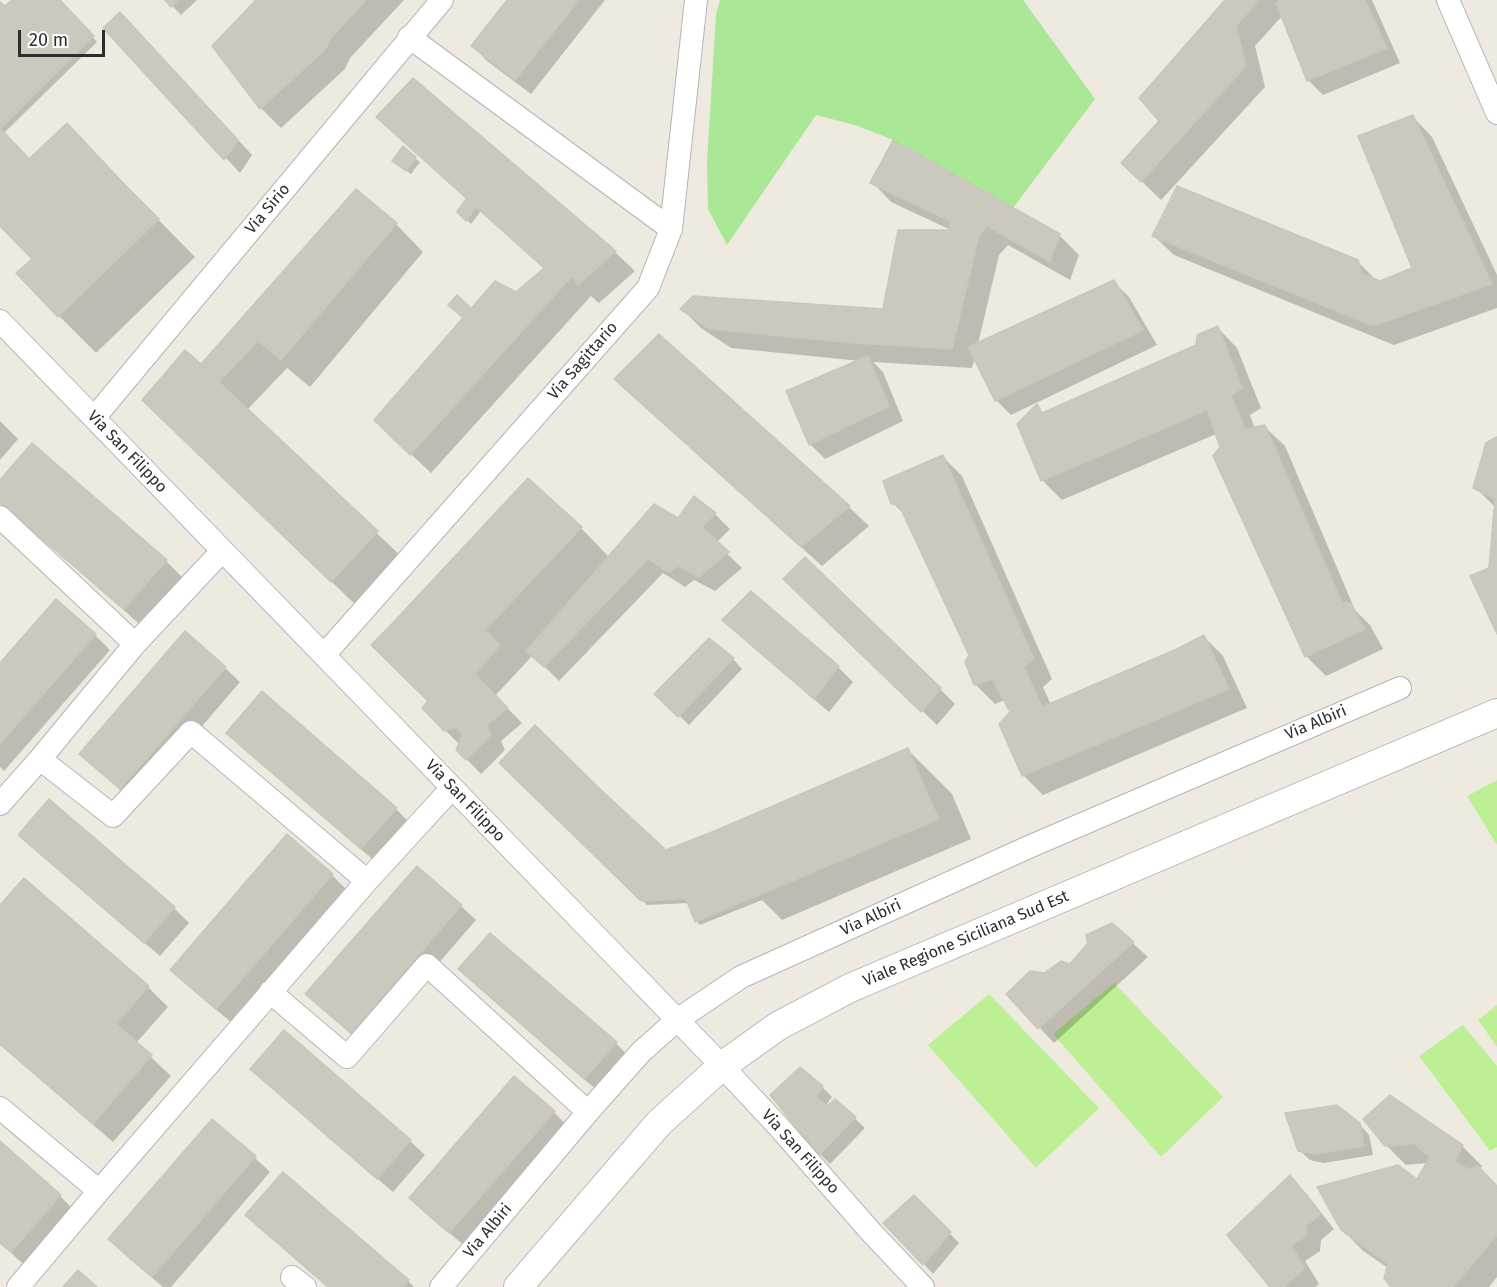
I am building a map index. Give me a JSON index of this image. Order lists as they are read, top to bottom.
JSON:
{
  "streets": {
    "street": [
      "Via Sirio",
      "Via Sagittario",
      "Via San Filippo",
      "Via Albiri",
      "Viale Regione Siciliana Sud Est"
    ]
  },
  "crossings": [
    ["Via Sirio", "Via San Filippo"],
    ["Via Sagittario", "Via San Filippo"],
    ["Via San Filippo", "Via Albiri"],
    ["Via San Filippo", "Viale Regione Siciliana Sud Est"]
  ],
  "scale_bar": "20 m"
}
